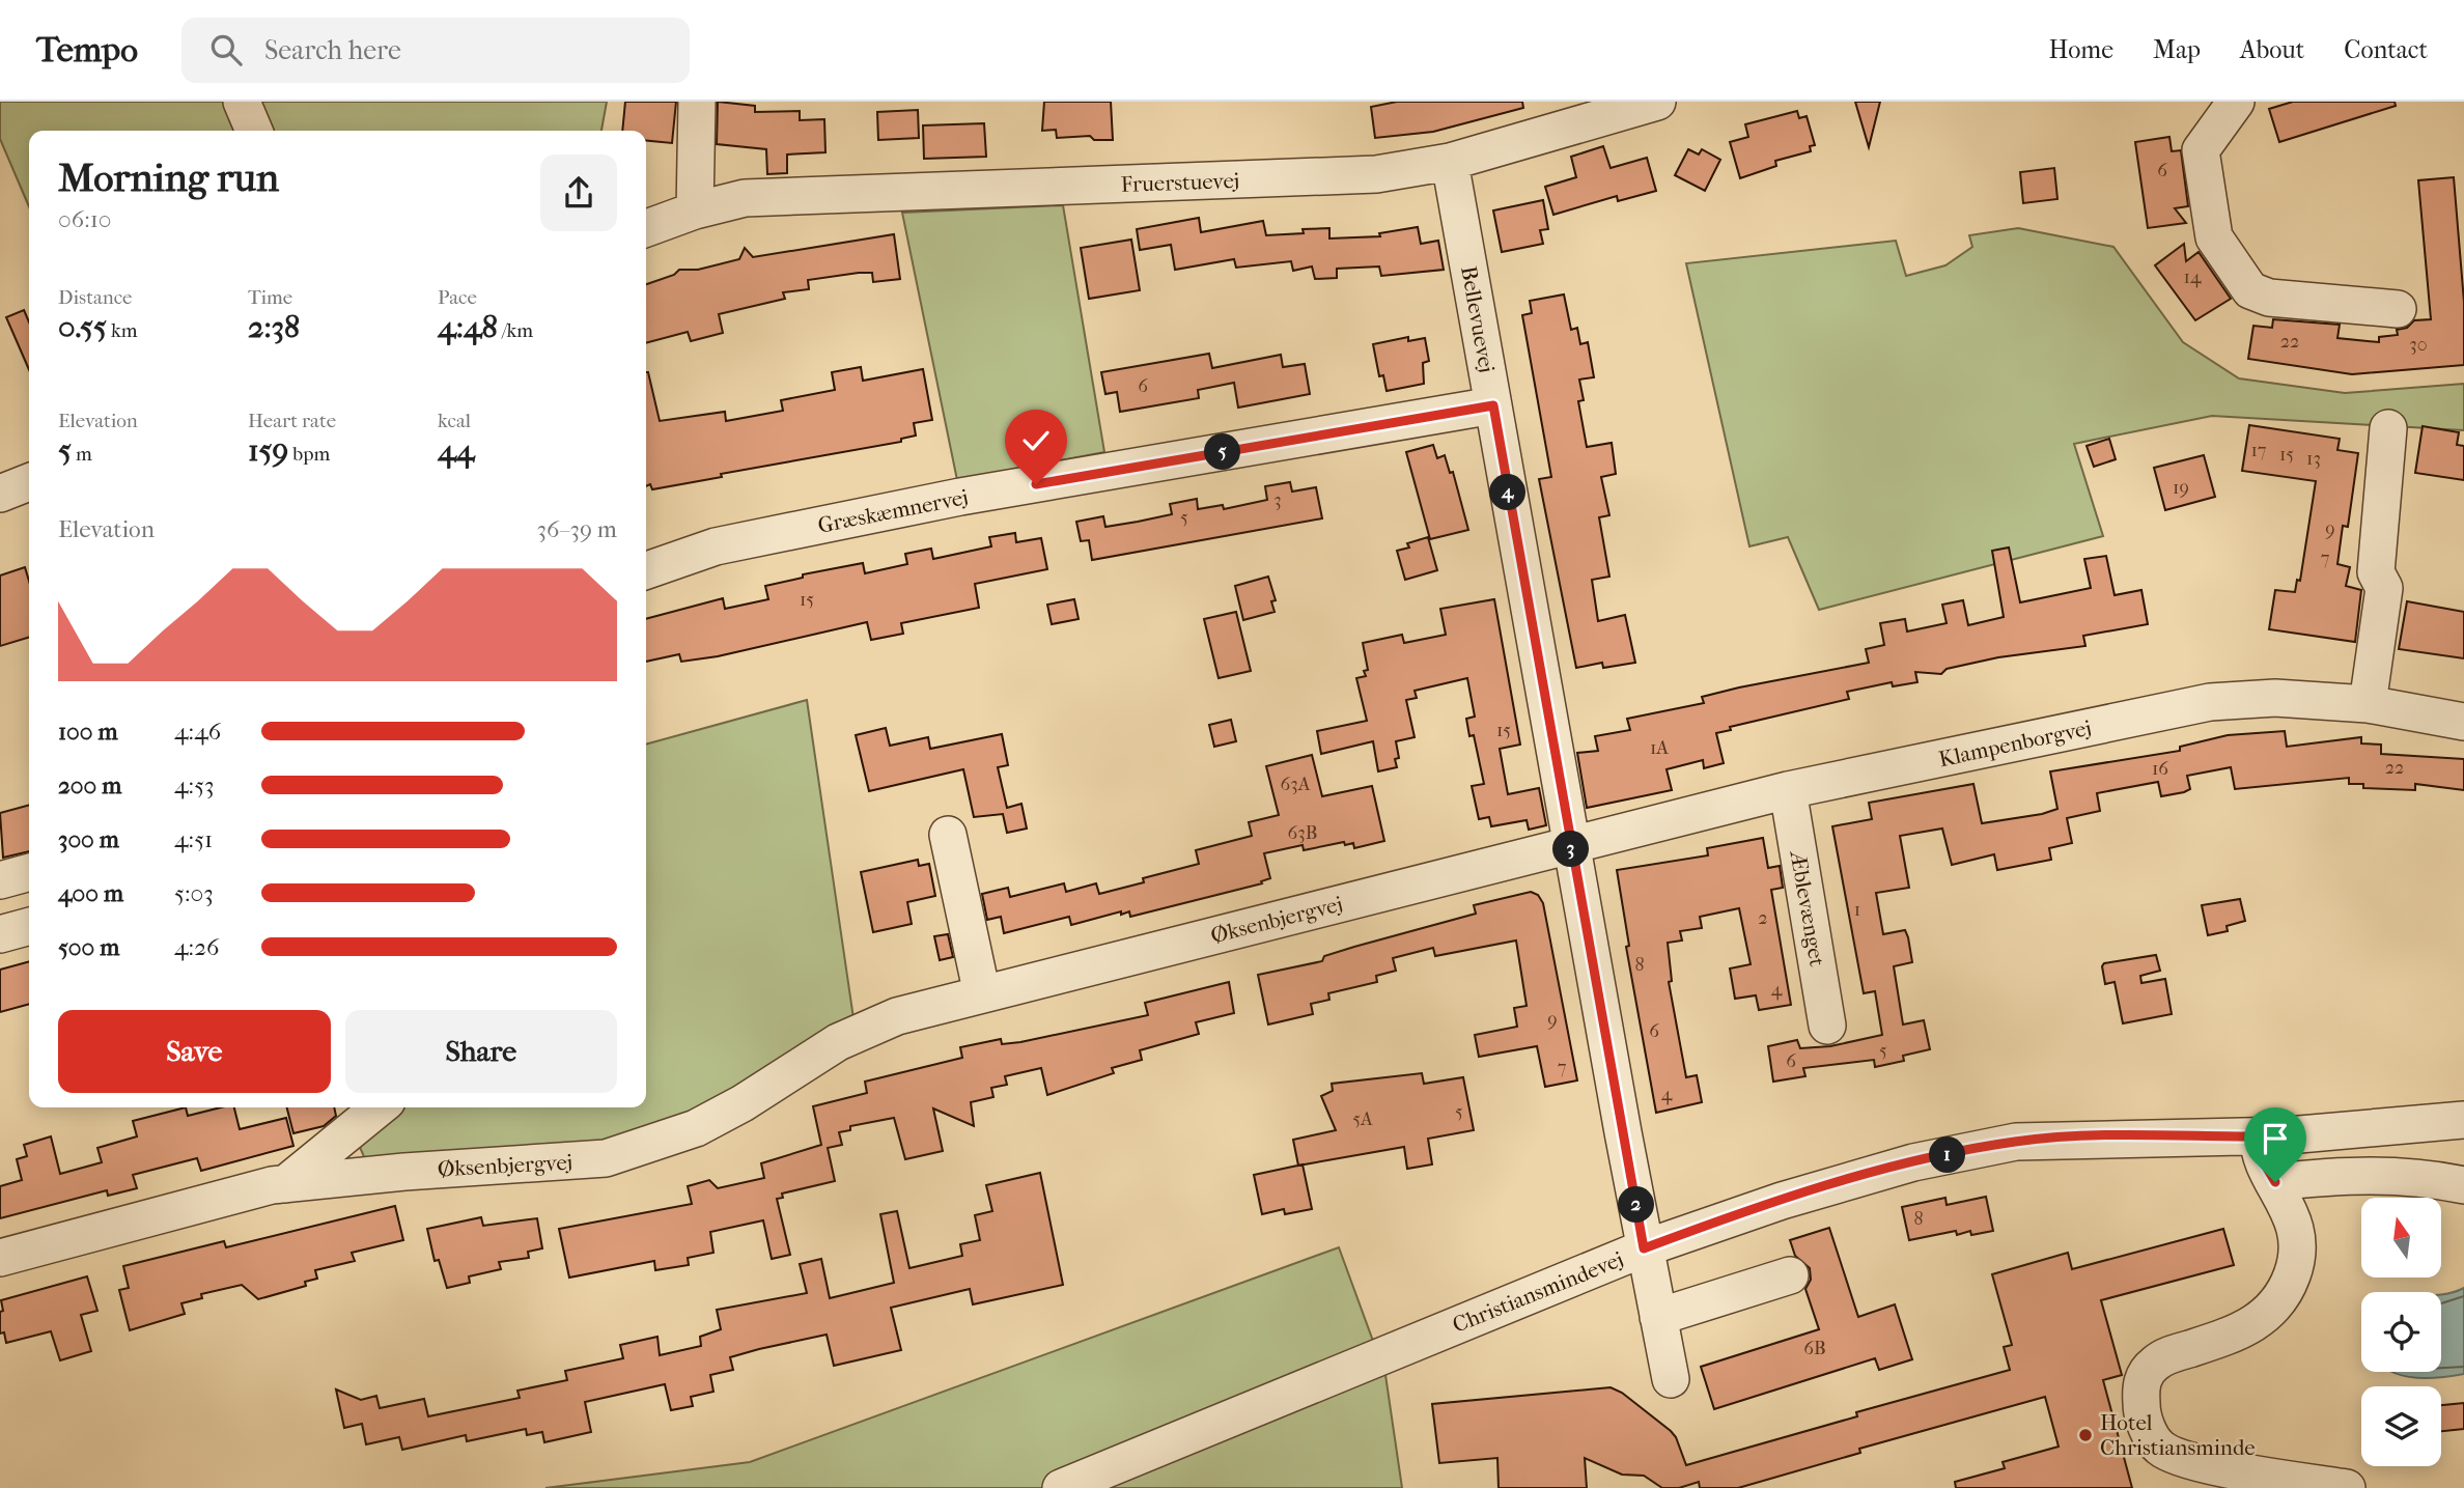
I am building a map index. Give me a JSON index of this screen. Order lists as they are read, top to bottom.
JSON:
{
  "streets": {
    "street": [
      "Fruerstuevej",
      "Bellevuevej",
      "Græskæmnervej",
      "Klampenborgvej",
      "Æblevænget",
      "Øksenbjergvej",
      "Christiansmindevej"
    ]
  },
  "crossings": [
    ["Fruerstuevej", "Bellevuevej"],
    ["Bellevuevej", "Græskæmnervej"],
    ["Bellevuevej", "Klampenborgvej"],
    ["Bellevuevej", "Øksenbjergvej"],
    ["Bellevuevej", "Christiansmindevej"],
    ["Klampenborgvej", "Æblevænget"],
    ["Klampenborgvej", "Øksenbjergvej"]
  ],
  "places": ["Hotel Christiansminde"],
  "house_numbers": [
    "6",
    "14",
    "22",
    "30",
    "6",
    "17",
    "15",
    "13",
    "19",
    "3",
    "5",
    "9",
    "7",
    "15",
    "15",
    "1A",
    "22",
    "16",
    "63A",
    "63B",
    "1",
    "2",
    "8",
    "4",
    "9",
    "6",
    "5",
    "6",
    "7",
    "4",
    "5",
    "5A",
    "8",
    "6B"
  ],
  "north": "top",
  "page": {
    "header": "Tempo",
    "search": "Search here",
    "nav": [
      "Home",
      "Map",
      "About",
      "Contact"
    ],
    "heading": ["Morning run", "06:10"],
    "stats": [
      ["Distance", "0.55 km"],
      ["Time", "2:38"],
      ["Pace", "4:48 /km"],
      ["Elevation", "5 m"],
      ["Heart rate", "159 bpm"],
      ["kcal", "44"]
    ],
    "pins": [
      "5",
      "4",
      "3",
      "1",
      "2"
    ],
    "chart": ["Elevation", "36–39 m"],
    "list": [
      {
        "name": "100 m",
        "note": "4:46"
      },
      {
        "name": "200 m",
        "note": "4:53"
      },
      {
        "name": "300 m",
        "note": "4:51"
      },
      {
        "name": "400 m",
        "note": "5:03"
      },
      {
        "name": "500 m",
        "note": "4:26"
      }
    ],
    "buttons": ["Save", "Share"]
  }
}
